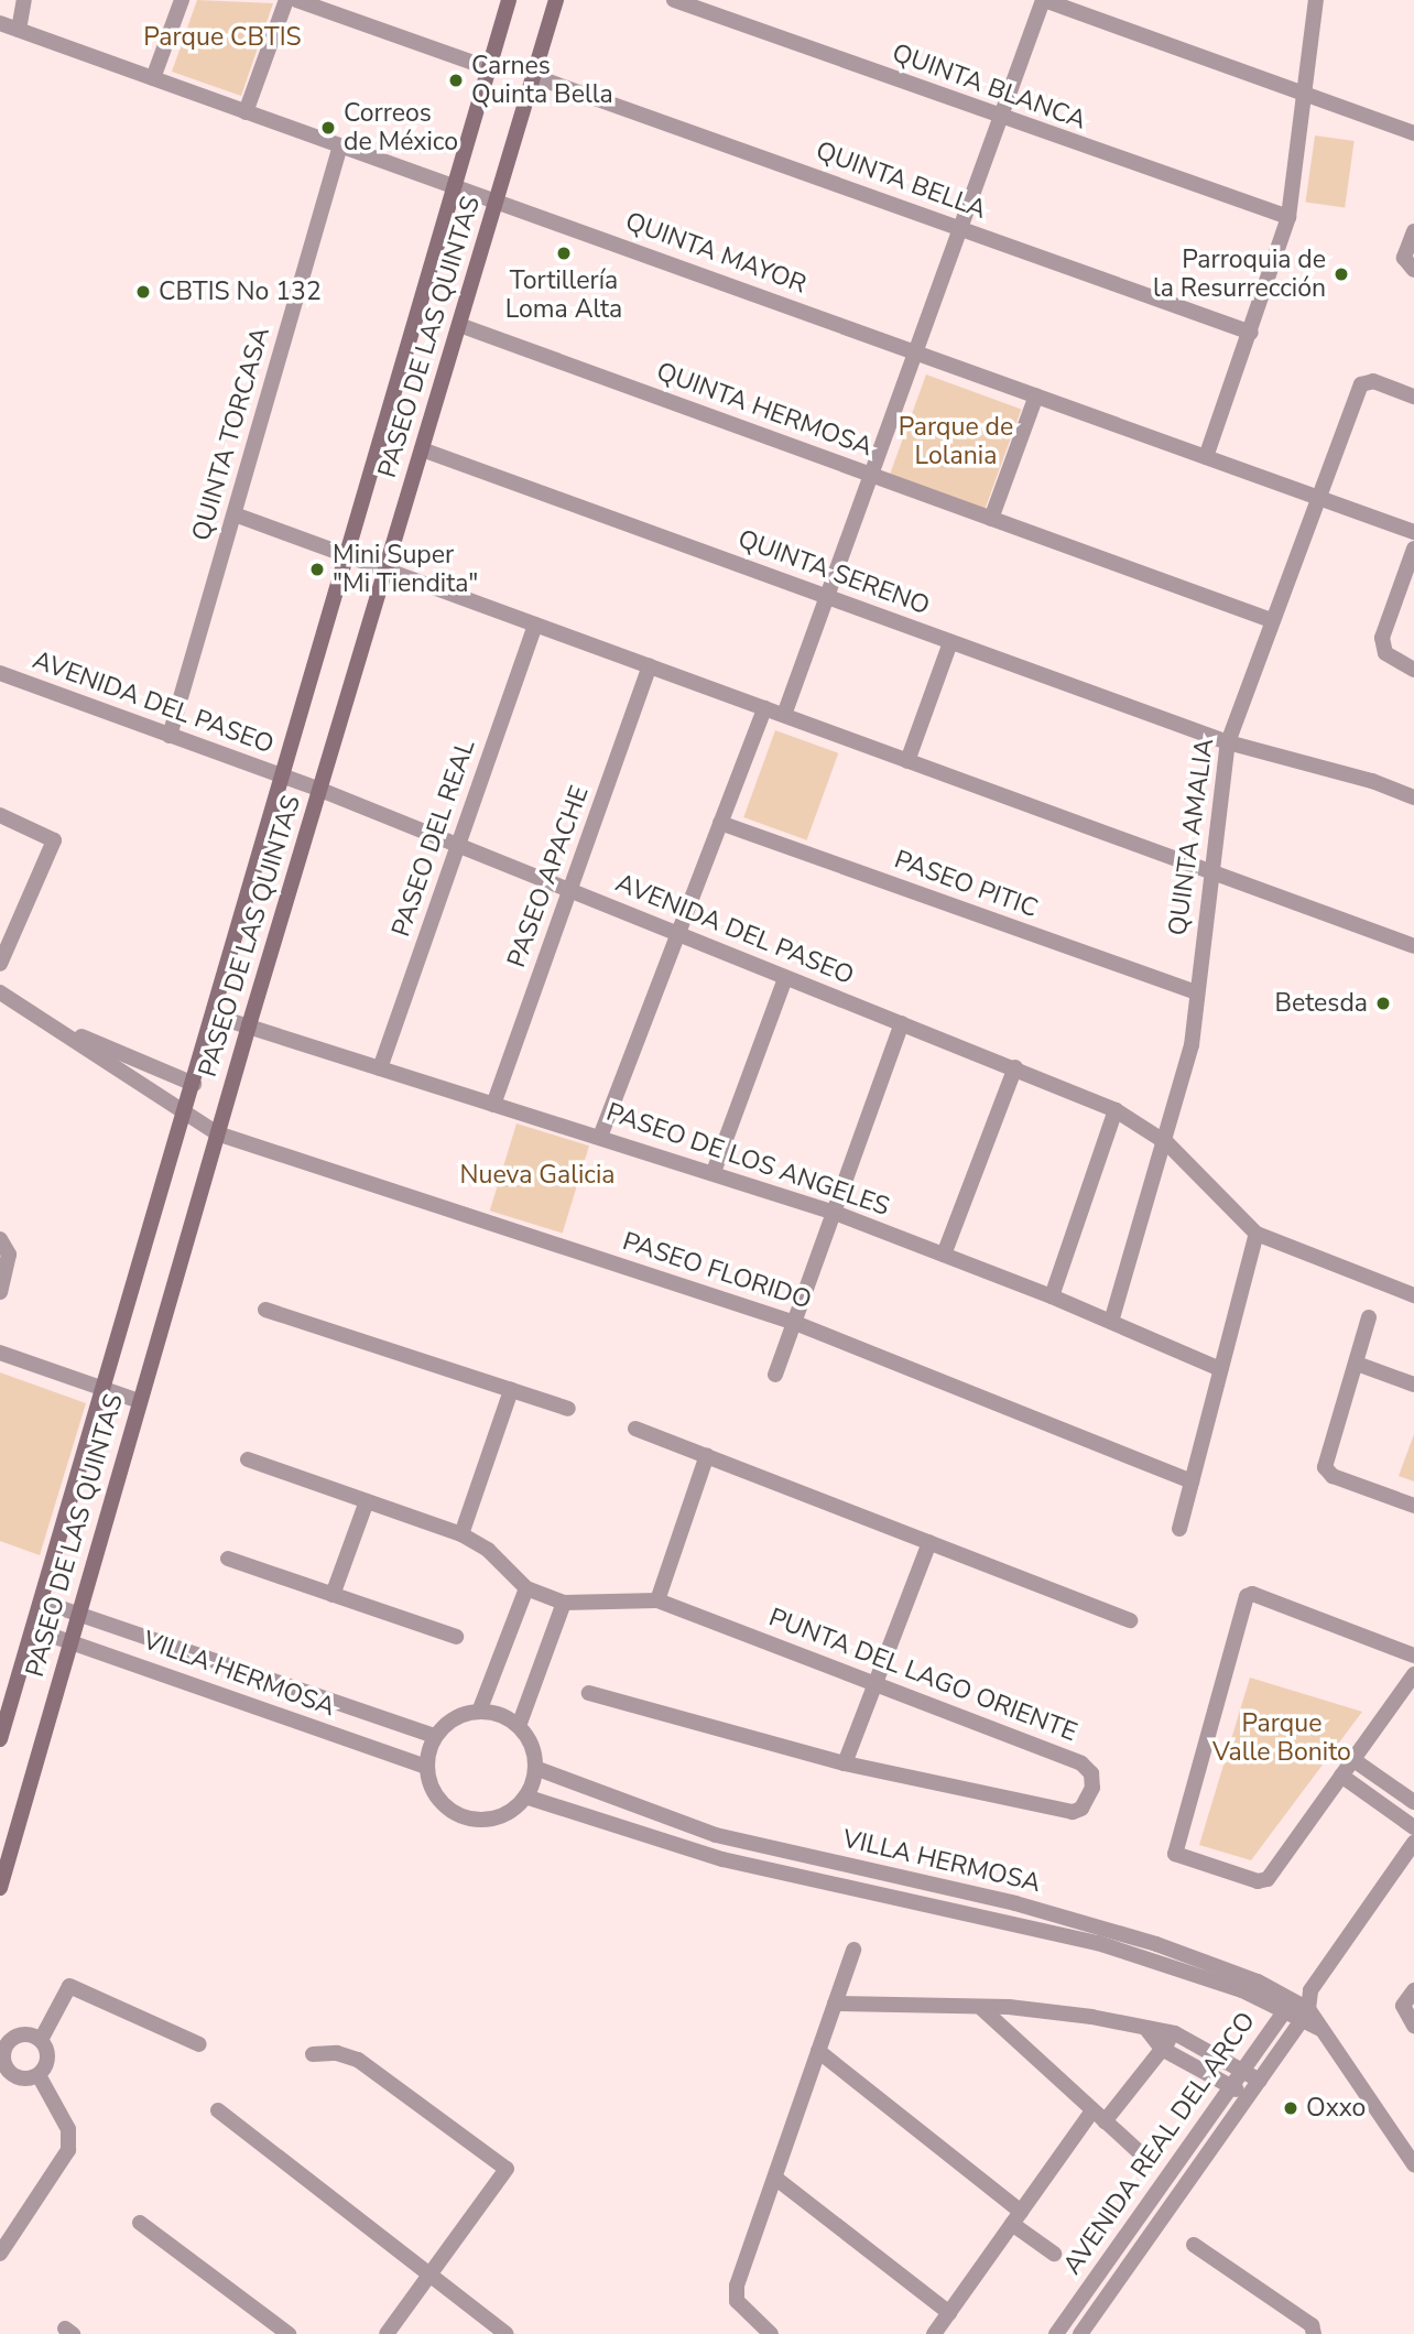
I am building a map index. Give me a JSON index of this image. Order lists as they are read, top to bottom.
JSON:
{
  "streets": {
    "main road": ["PASEO DE LAS QUINTAS"],
    "street": [
      "QUINTA BLANCA",
      "QUINTA BELLA",
      "QUINTA MAYOR",
      "QUINTA HERMOSA",
      "QUINTA TORCASA",
      "QUINTA SERENO",
      "AVENIDA DEL PASEO",
      "QUINTA AMALIA",
      "PASEO DEL REAL",
      "PASEO APACHE",
      "PASEO PITIC",
      "PASEO DE LOS ANGELES",
      "PASEO FLORIDO",
      "VILLA HERMOSA",
      "PUNTA DEL LAGO ORIENTE",
      "AVENIDA REAL DEL ARCO"
    ]
  },
  "crossings": [
    ["QUINTA BELLA", "PASEO DE LAS QUINTAS"],
    ["QUINTA MAYOR", "PASEO DE LAS QUINTAS"],
    ["QUINTA MAYOR", "QUINTA TORCASA"],
    ["QUINTA MAYOR", "QUINTA AMALIA"],
    ["PASEO DE LAS QUINTAS", "QUINTA HERMOSA"],
    ["PASEO DE LAS QUINTAS", "QUINTA SERENO"],
    ["PASEO DE LAS QUINTAS", "AVENIDA DEL PASEO"],
    ["PASEO DE LAS QUINTAS", "PASEO DE LOS ANGELES"],
    ["PASEO DE LAS QUINTAS", "PASEO FLORIDO"],
    ["PASEO DE LAS QUINTAS", "VILLA HERMOSA"],
    ["QUINTA HERMOSA", "QUINTA AMALIA"],
    ["QUINTA TORCASA", "AVENIDA DEL PASEO"],
    ["QUINTA SERENO", "QUINTA AMALIA"],
    ["AVENIDA DEL PASEO", "QUINTA AMALIA"],
    ["AVENIDA DEL PASEO", "PASEO DEL REAL"],
    ["AVENIDA DEL PASEO", "PASEO APACHE"],
    ["QUINTA AMALIA", "PASEO PITIC"],
    ["QUINTA AMALIA", "PASEO DE LOS ANGELES"],
    ["PASEO DEL REAL", "PASEO DE LOS ANGELES"],
    ["PASEO APACHE", "PASEO DE LOS ANGELES"],
    ["VILLA HERMOSA", "AVENIDA REAL DEL ARCO"]
  ],
  "parks": [
    "Parque CBTIS",
    "Parque de Lolania",
    "Nueva Galicia",
    "Parque Valle Bonito"
  ],
  "places": [
    "Carnes Quinta Bella",
    "Correos de México",
    "Tortillería Loma Alta",
    "Parroquia de la Resurrección",
    "CBTIS No 132",
    "Mini Super \"Mi Tiendita\"",
    "Betesda",
    "Oxxo"
  ]
}
